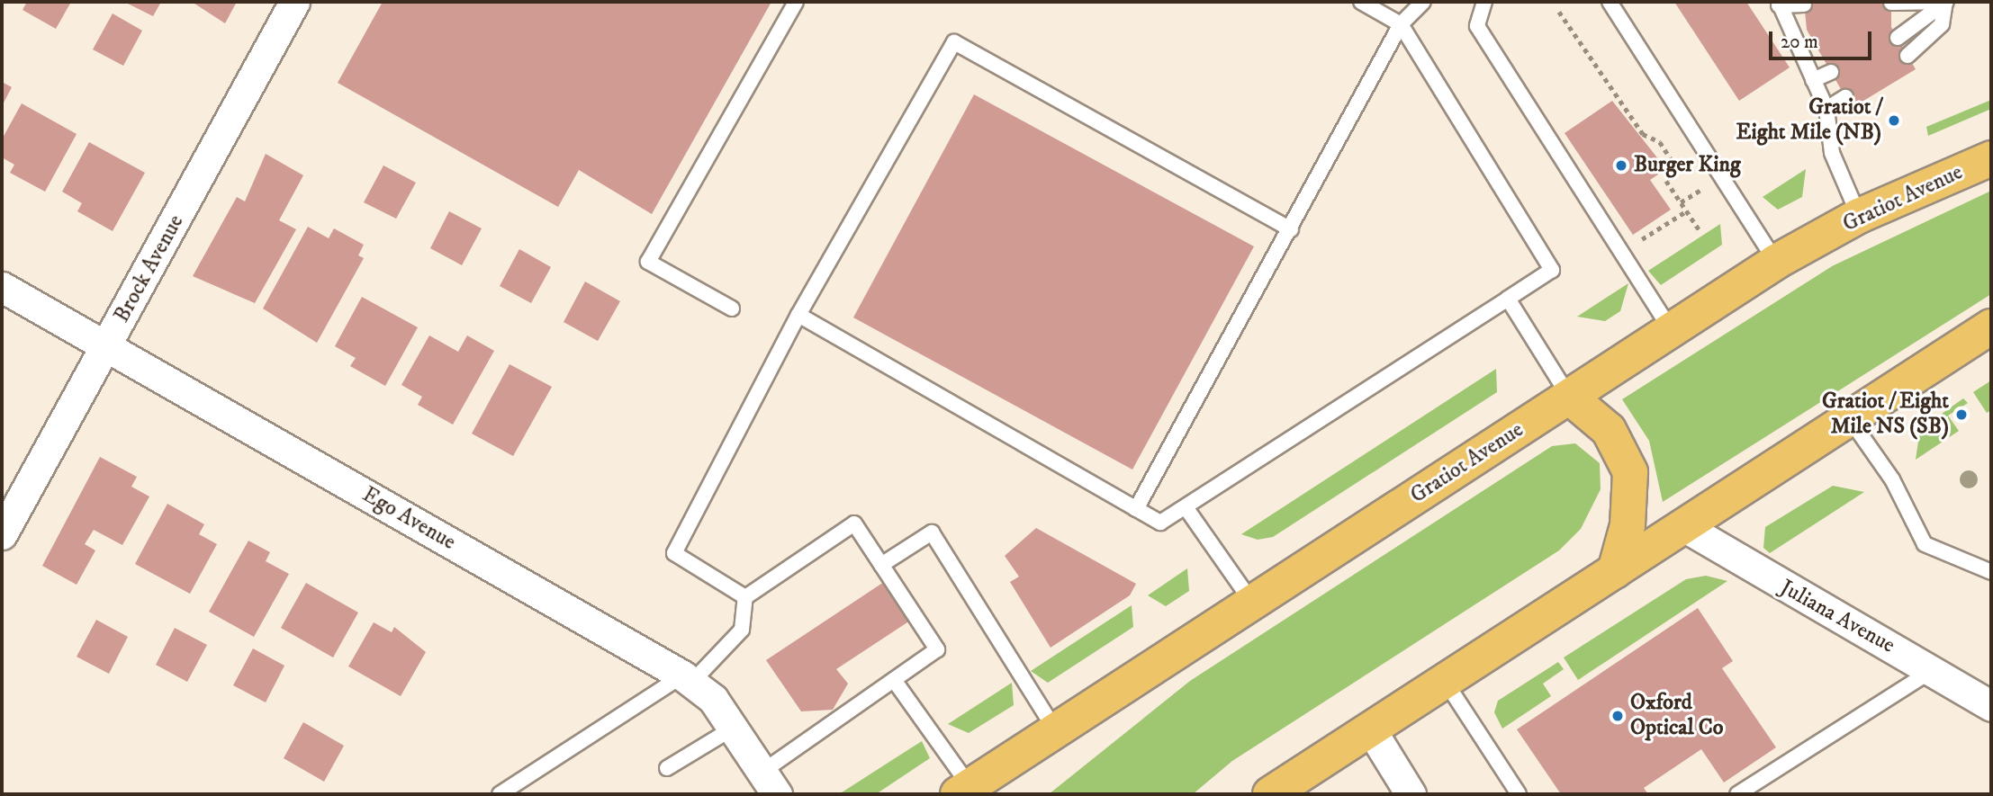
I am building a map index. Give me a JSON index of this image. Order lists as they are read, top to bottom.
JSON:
{
  "streets": {
    "main road": ["Gratiot Avenue"],
    "street": ["Brock Avenue", "Ego Avenue", "Juliana Avenue"]
  },
  "crossings": [
    ["Brock Avenue", "Ego Avenue"]
  ],
  "places": [
    "Gratiot / Eight Mile (NB)",
    "Burger King",
    "Gratiot / Eight Mile NS (SB)",
    "Oxford Optical Co"
  ],
  "scale_bar": "20 m"
}
